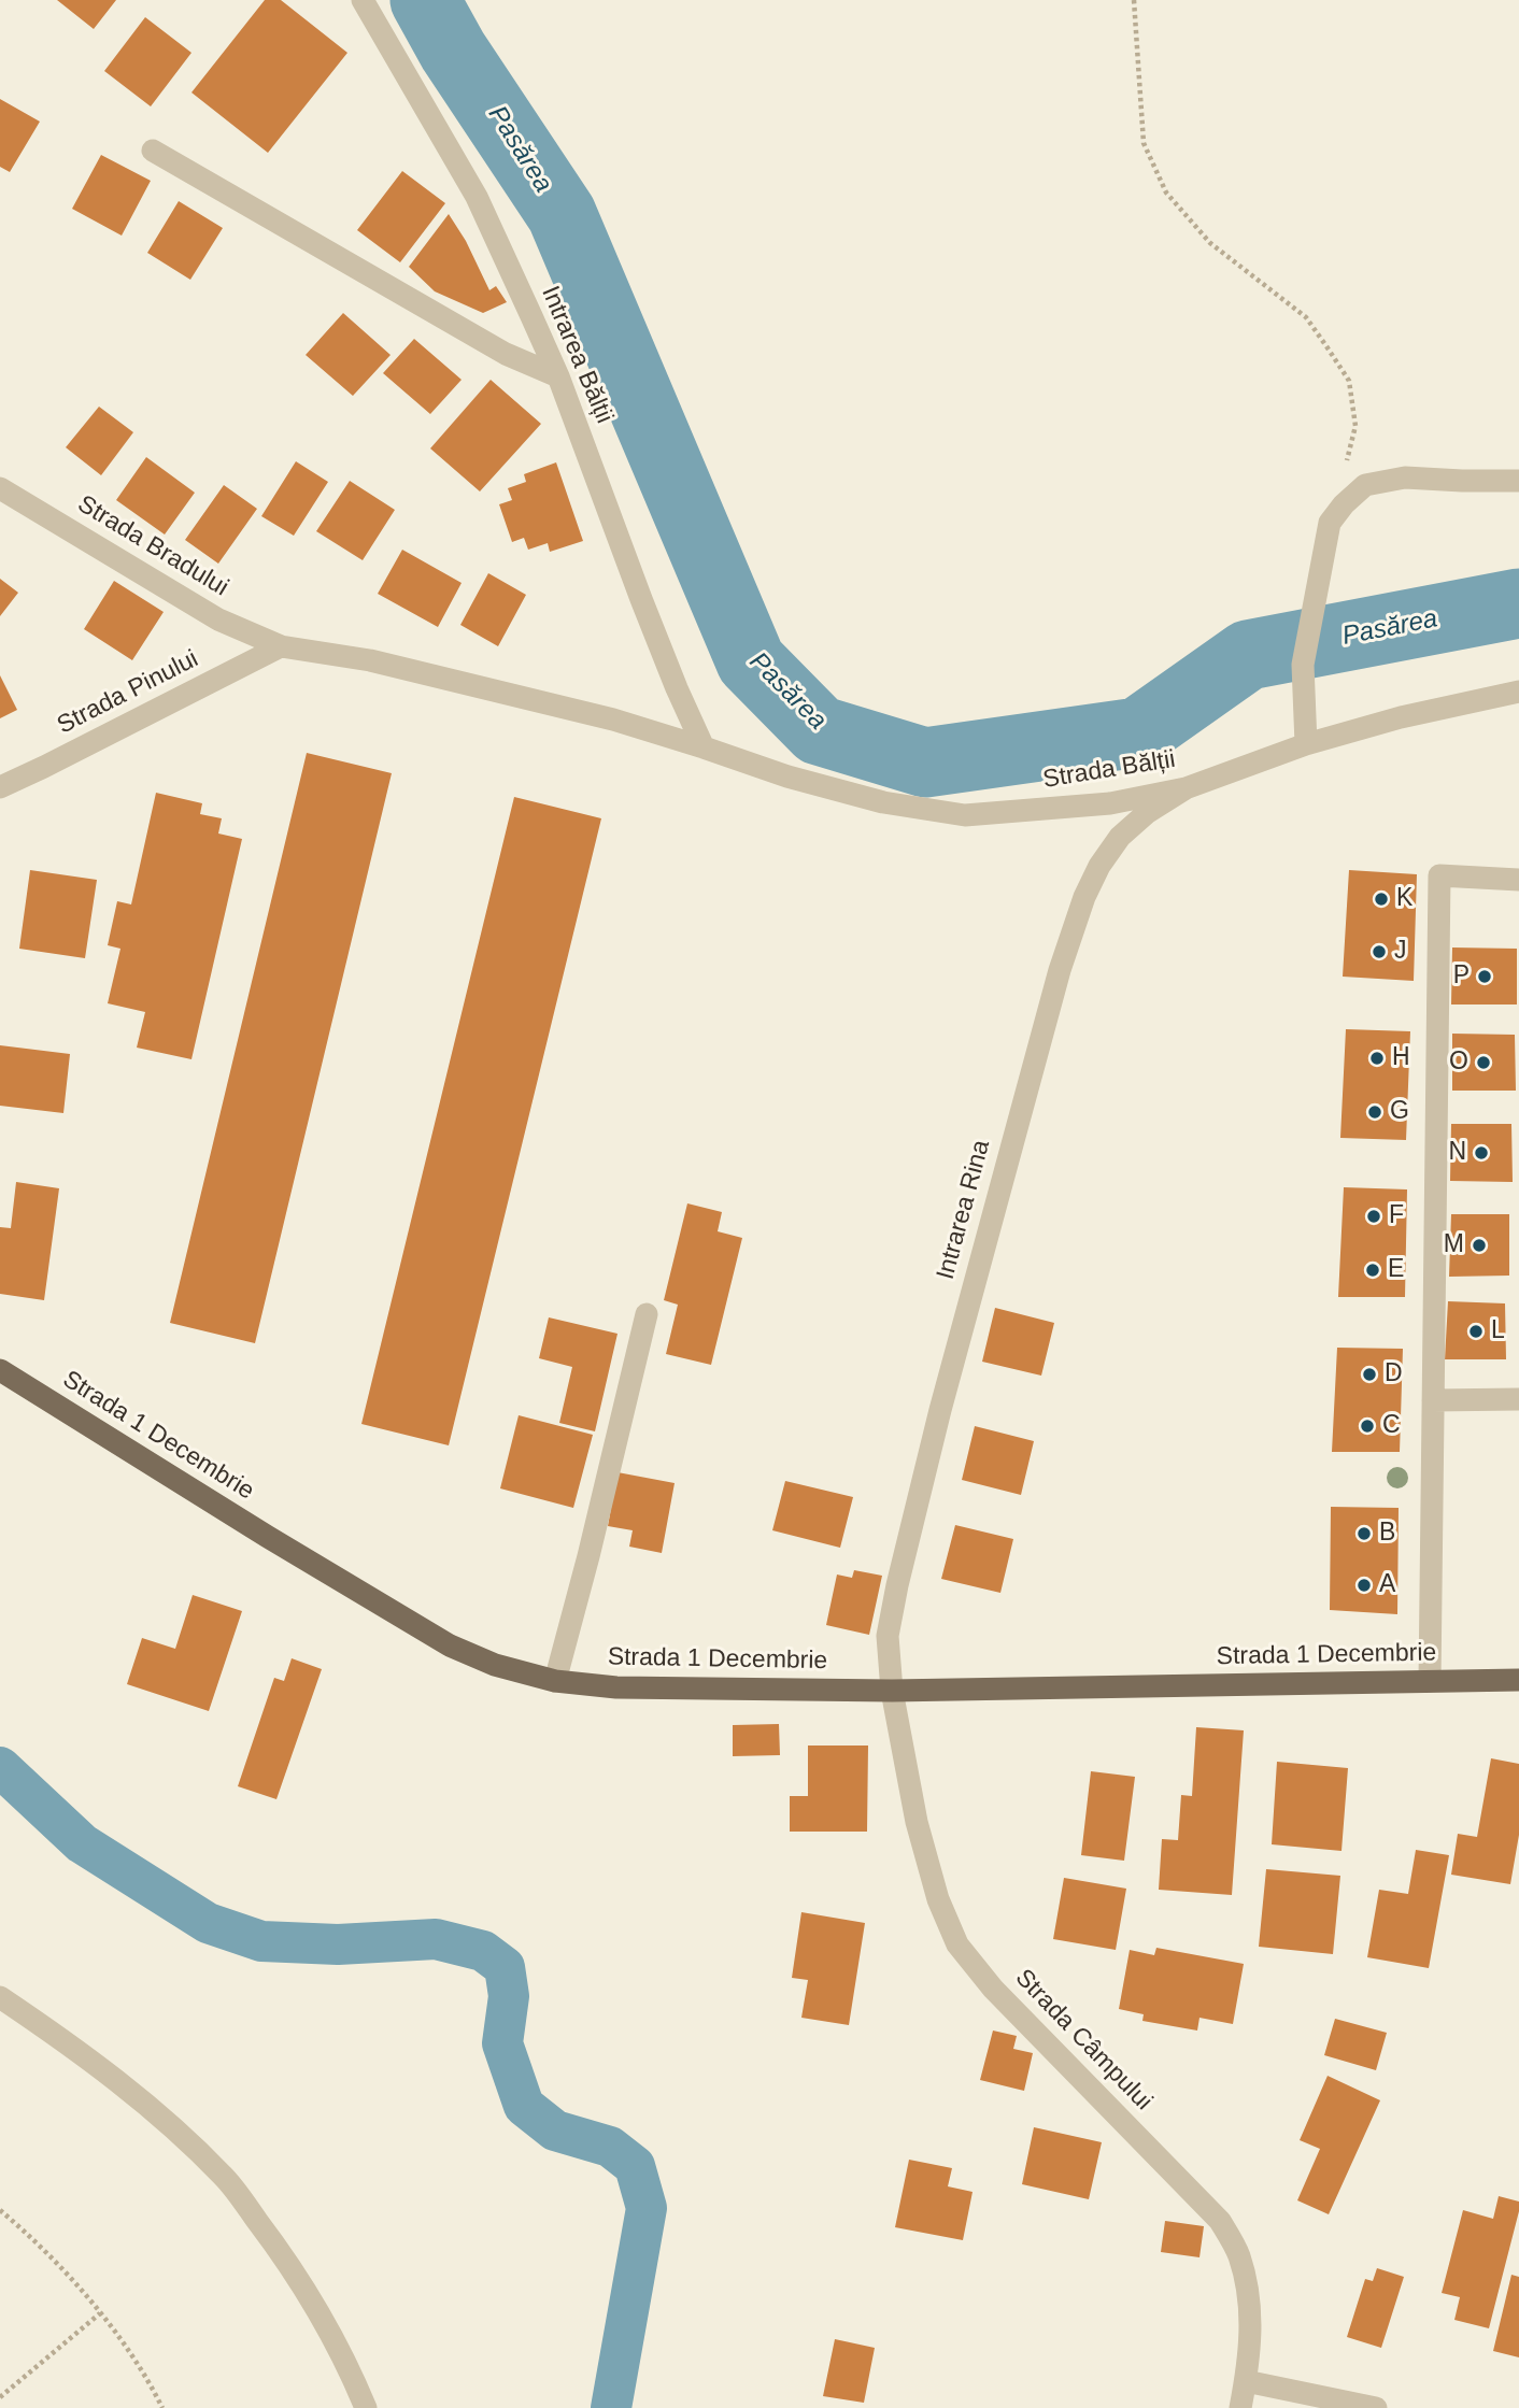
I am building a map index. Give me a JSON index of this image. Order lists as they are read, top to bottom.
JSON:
{
  "streets": {
    "main road": ["Strada 1 Decembrie"],
    "street": [
      "Intrarea Bălții",
      "Strada Bradului",
      "Strada Pinului",
      "Strada Bălții",
      "Intrarea Rina",
      "Strada Câmpului"
    ]
  },
  "crossings": [
    ["Intrarea Bălții", "Strada Bradului"],
    ["Intrarea Bălții", "Strada Bălții"],
    ["Strada Bradului", "Strada Pinului"],
    ["Strada Bradului", "Strada Bălții"],
    ["Strada Bălții", "Intrarea Rina"],
    ["Intrarea Rina", "Strada 1 Decembrie"],
    ["Intrarea Rina", "Strada Câmpului"],
    ["Strada 1 Decembrie", "Strada Câmpului"]
  ],
  "water": ["Pasărea"],
  "places": [
    "K",
    "J",
    "P",
    "H",
    "O",
    "G",
    "N",
    "F",
    "M",
    "E",
    "L",
    "D",
    "C",
    "B",
    "A"
  ]
}
